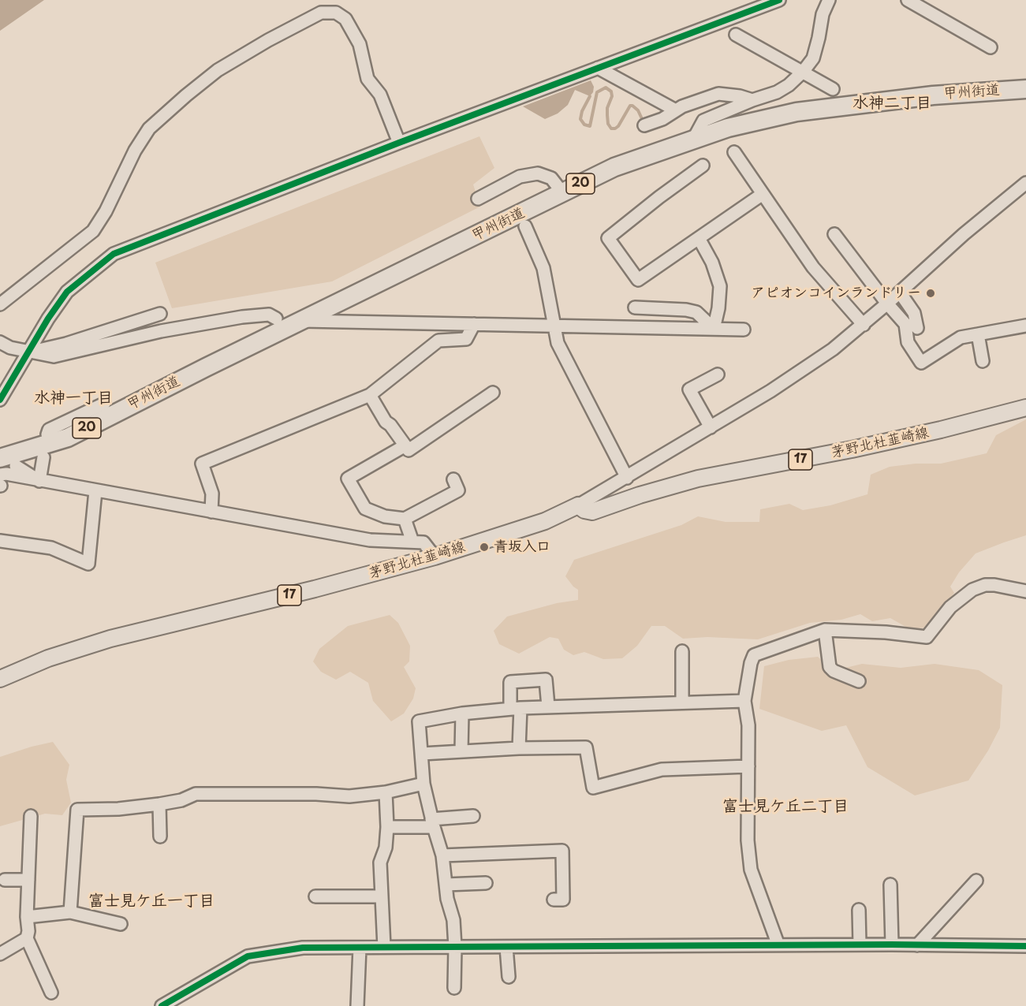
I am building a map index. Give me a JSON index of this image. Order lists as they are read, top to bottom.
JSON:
{
  "streets": {
    "highway": ["甲州街道", "20"],
    "main road": ["茅野北杜韮崎線", "17"]
  },
  "districts": [
    "水神二丁目",
    "水神一丁目",
    "富士見ケ丘二丁目",
    "富士見ケ丘一丁目"
  ],
  "places": ["アピオンコインランドリー", "青坂入口"]
}
